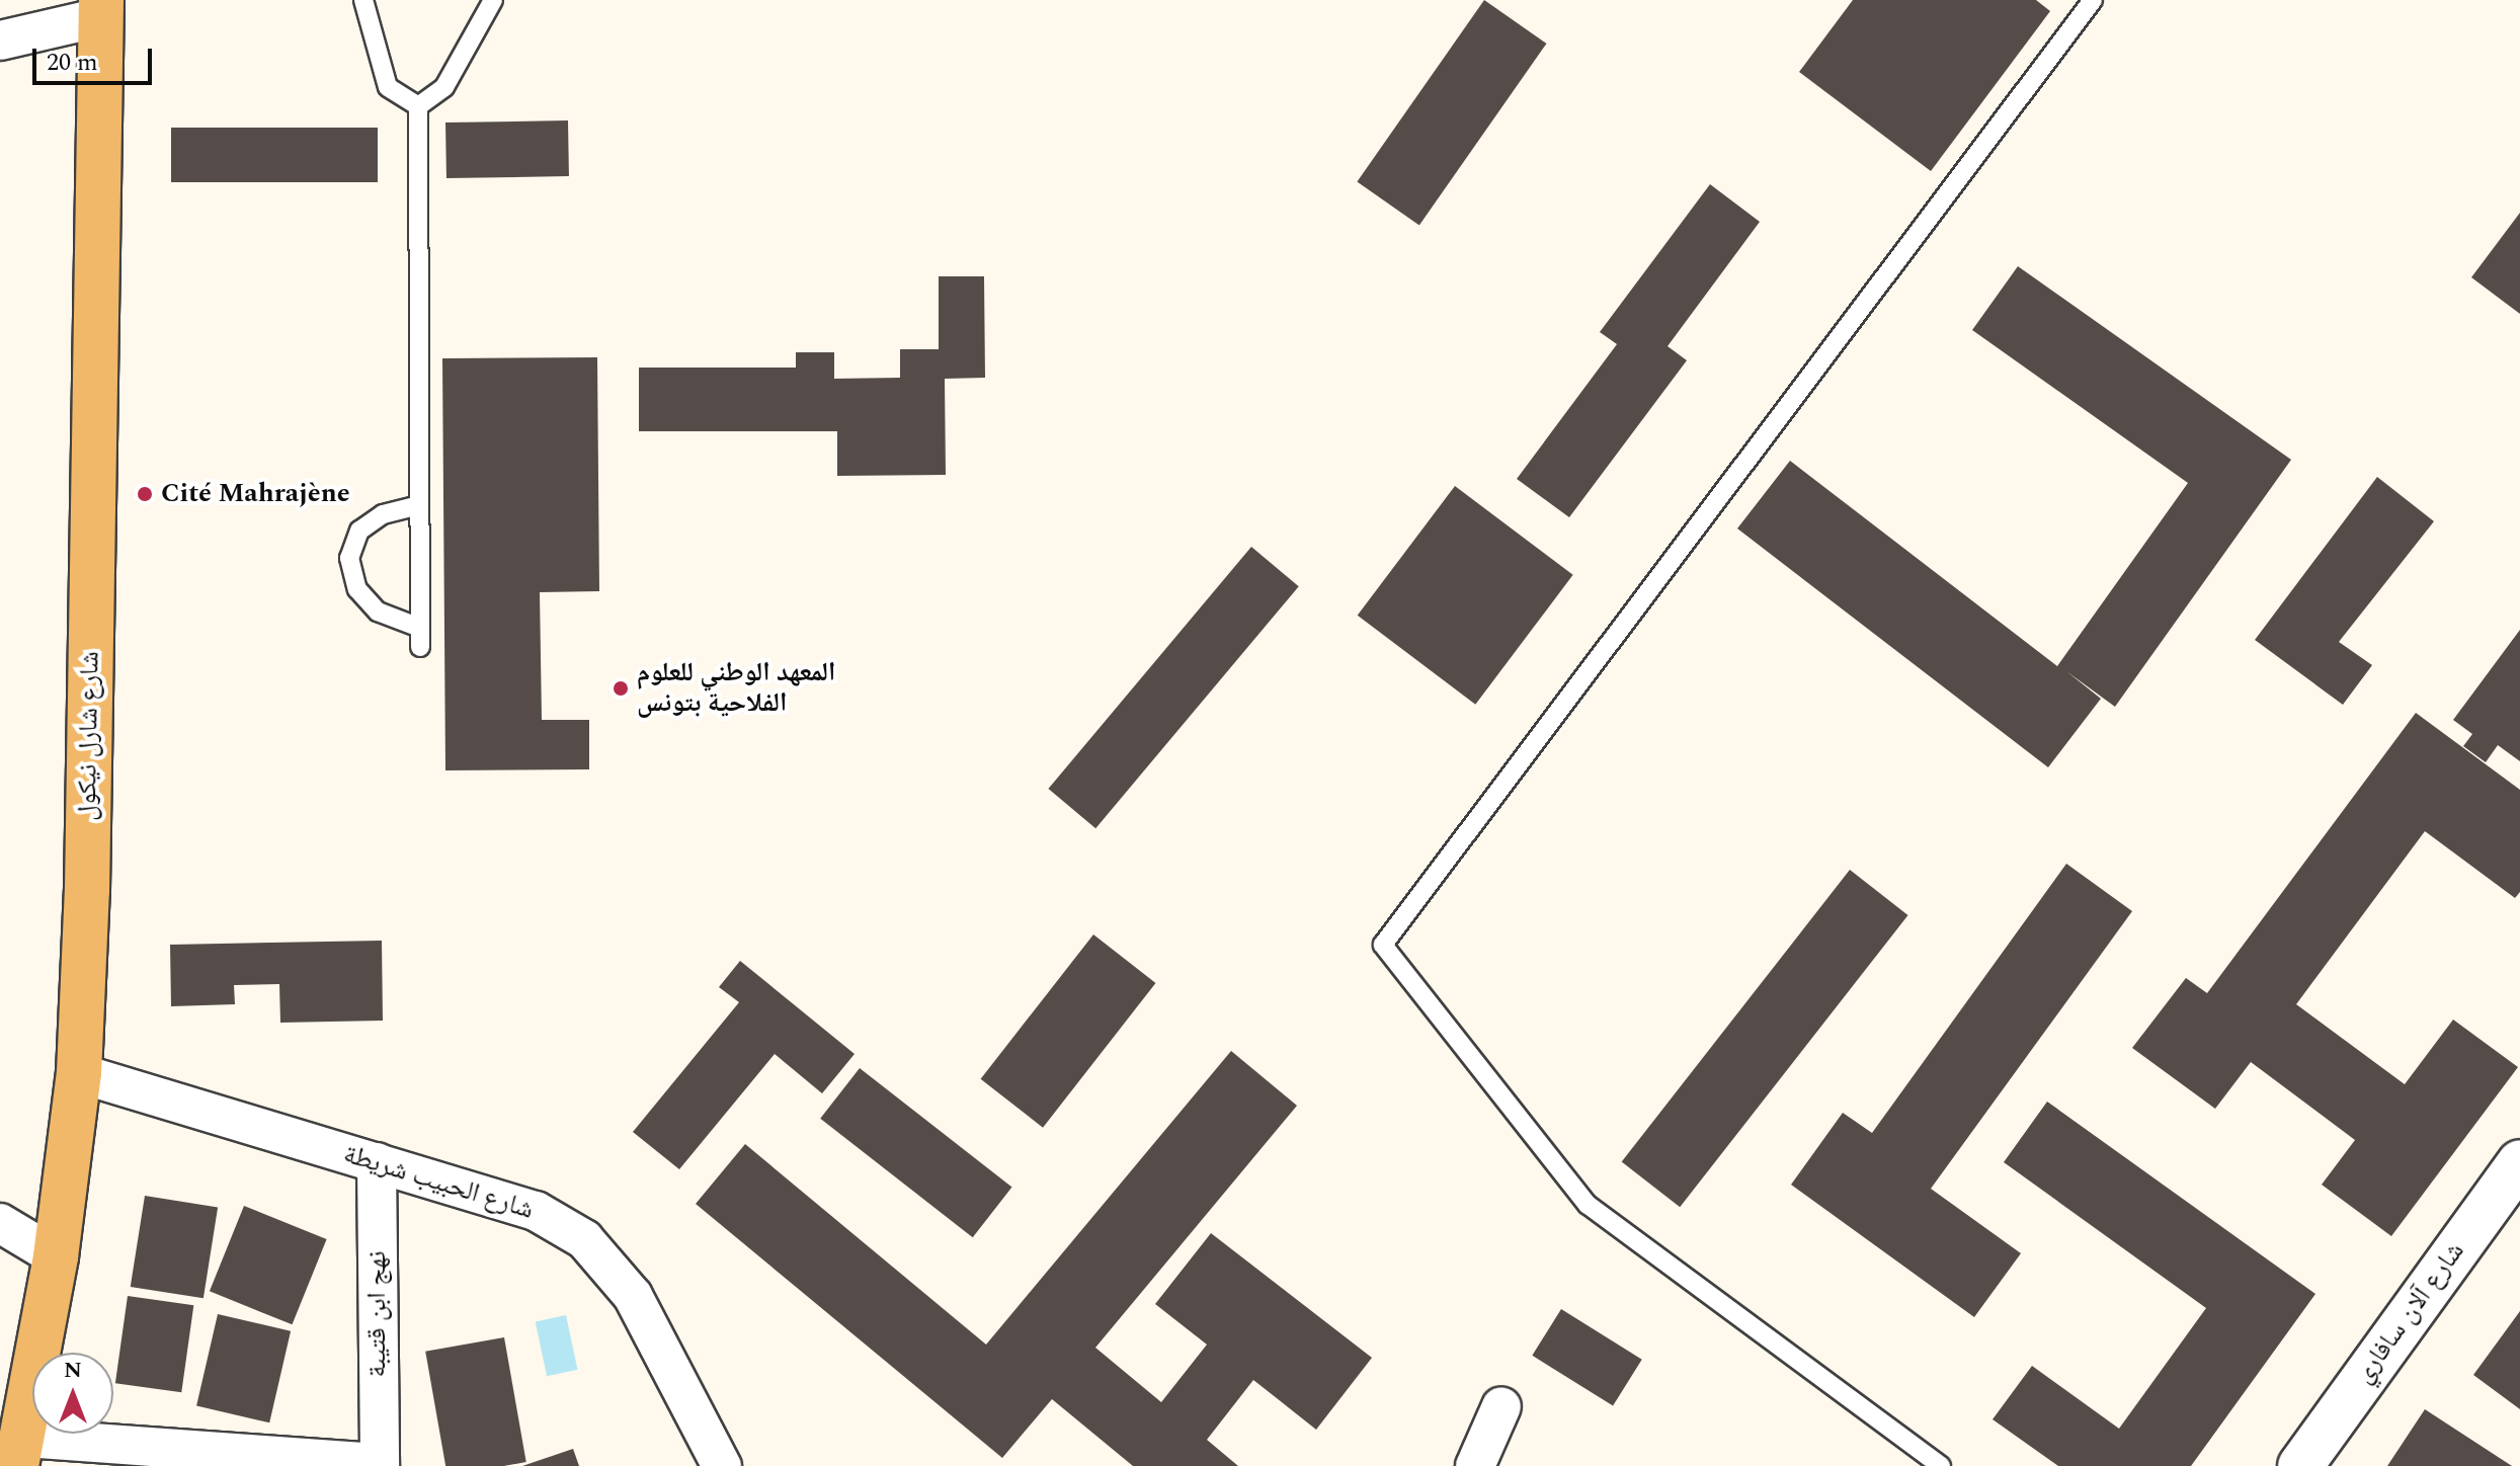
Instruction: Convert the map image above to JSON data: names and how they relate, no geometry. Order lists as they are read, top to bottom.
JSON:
{
  "streets": {
    "main road": ["شارع شارل نيكول"],
    "street": ["شارع الحبيب شريطة", "شارع آلان سافاري", "نهج ابن قتيبة"]
  },
  "crossings": [
    ["شارع شارل نيكول", "شارع الحبيب شريطة"],
    ["شارع الحبيب شريطة", "نهج ابن قتيبة"]
  ],
  "places": ["Cité Mahrajène", "المعهد الوطني للعلوم الفلاحية بتونس"],
  "scale_bar": "20 m",
  "north": "top"
}
